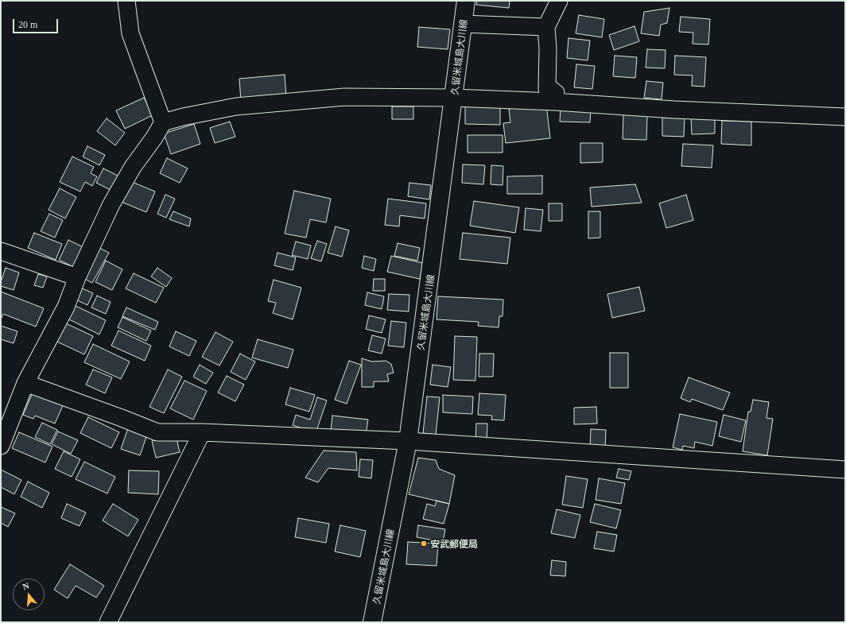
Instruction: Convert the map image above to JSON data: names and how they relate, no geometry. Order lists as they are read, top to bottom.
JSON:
{
  "streets": {
    "main road": ["久留米城島大川線"]
  },
  "places": ["安武郵便局"],
  "scale_bar": "20 m",
  "north": "top"
}
